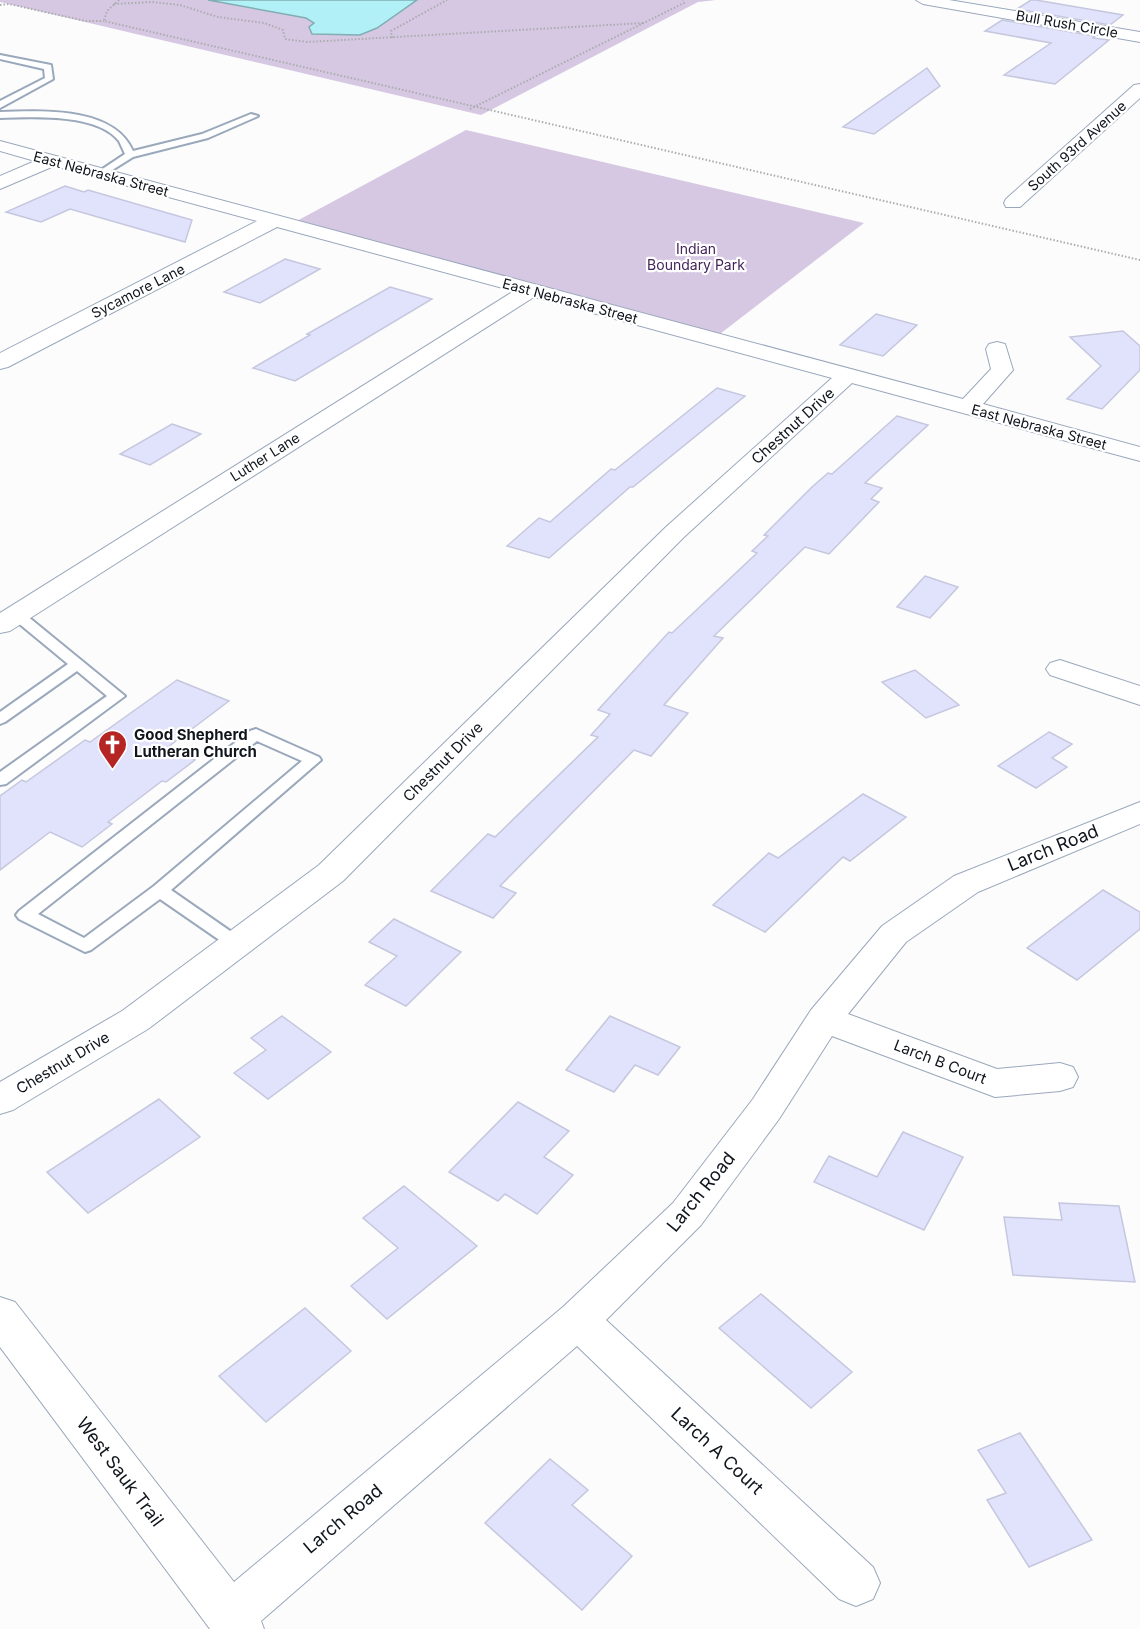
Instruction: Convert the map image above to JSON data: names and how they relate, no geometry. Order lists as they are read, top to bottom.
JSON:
{
  "streets": {
    "street": [
      "Bull Rush Circle",
      "South 93rd Avenue",
      "East Nebraska Street",
      "Sycamore Lane",
      "Chestnut Drive",
      "Luther Lane",
      "Larch Road",
      "Larch B Court",
      "Larch A Court",
      "West Sauk Trail"
    ]
  },
  "crossings": [
    ["East Nebraska Street", "Sycamore Lane"],
    ["East Nebraska Street", "Chestnut Drive"],
    ["East Nebraska Street", "Luther Lane"],
    ["Larch Road", "Larch B Court"],
    ["Larch Road", "Larch A Court"],
    ["Larch Road", "West Sauk Trail"]
  ],
  "parks": ["Indian Boundary Park"],
  "places": {
    "church": ["Good Shepherd Lutheran Church"]
  }
}
